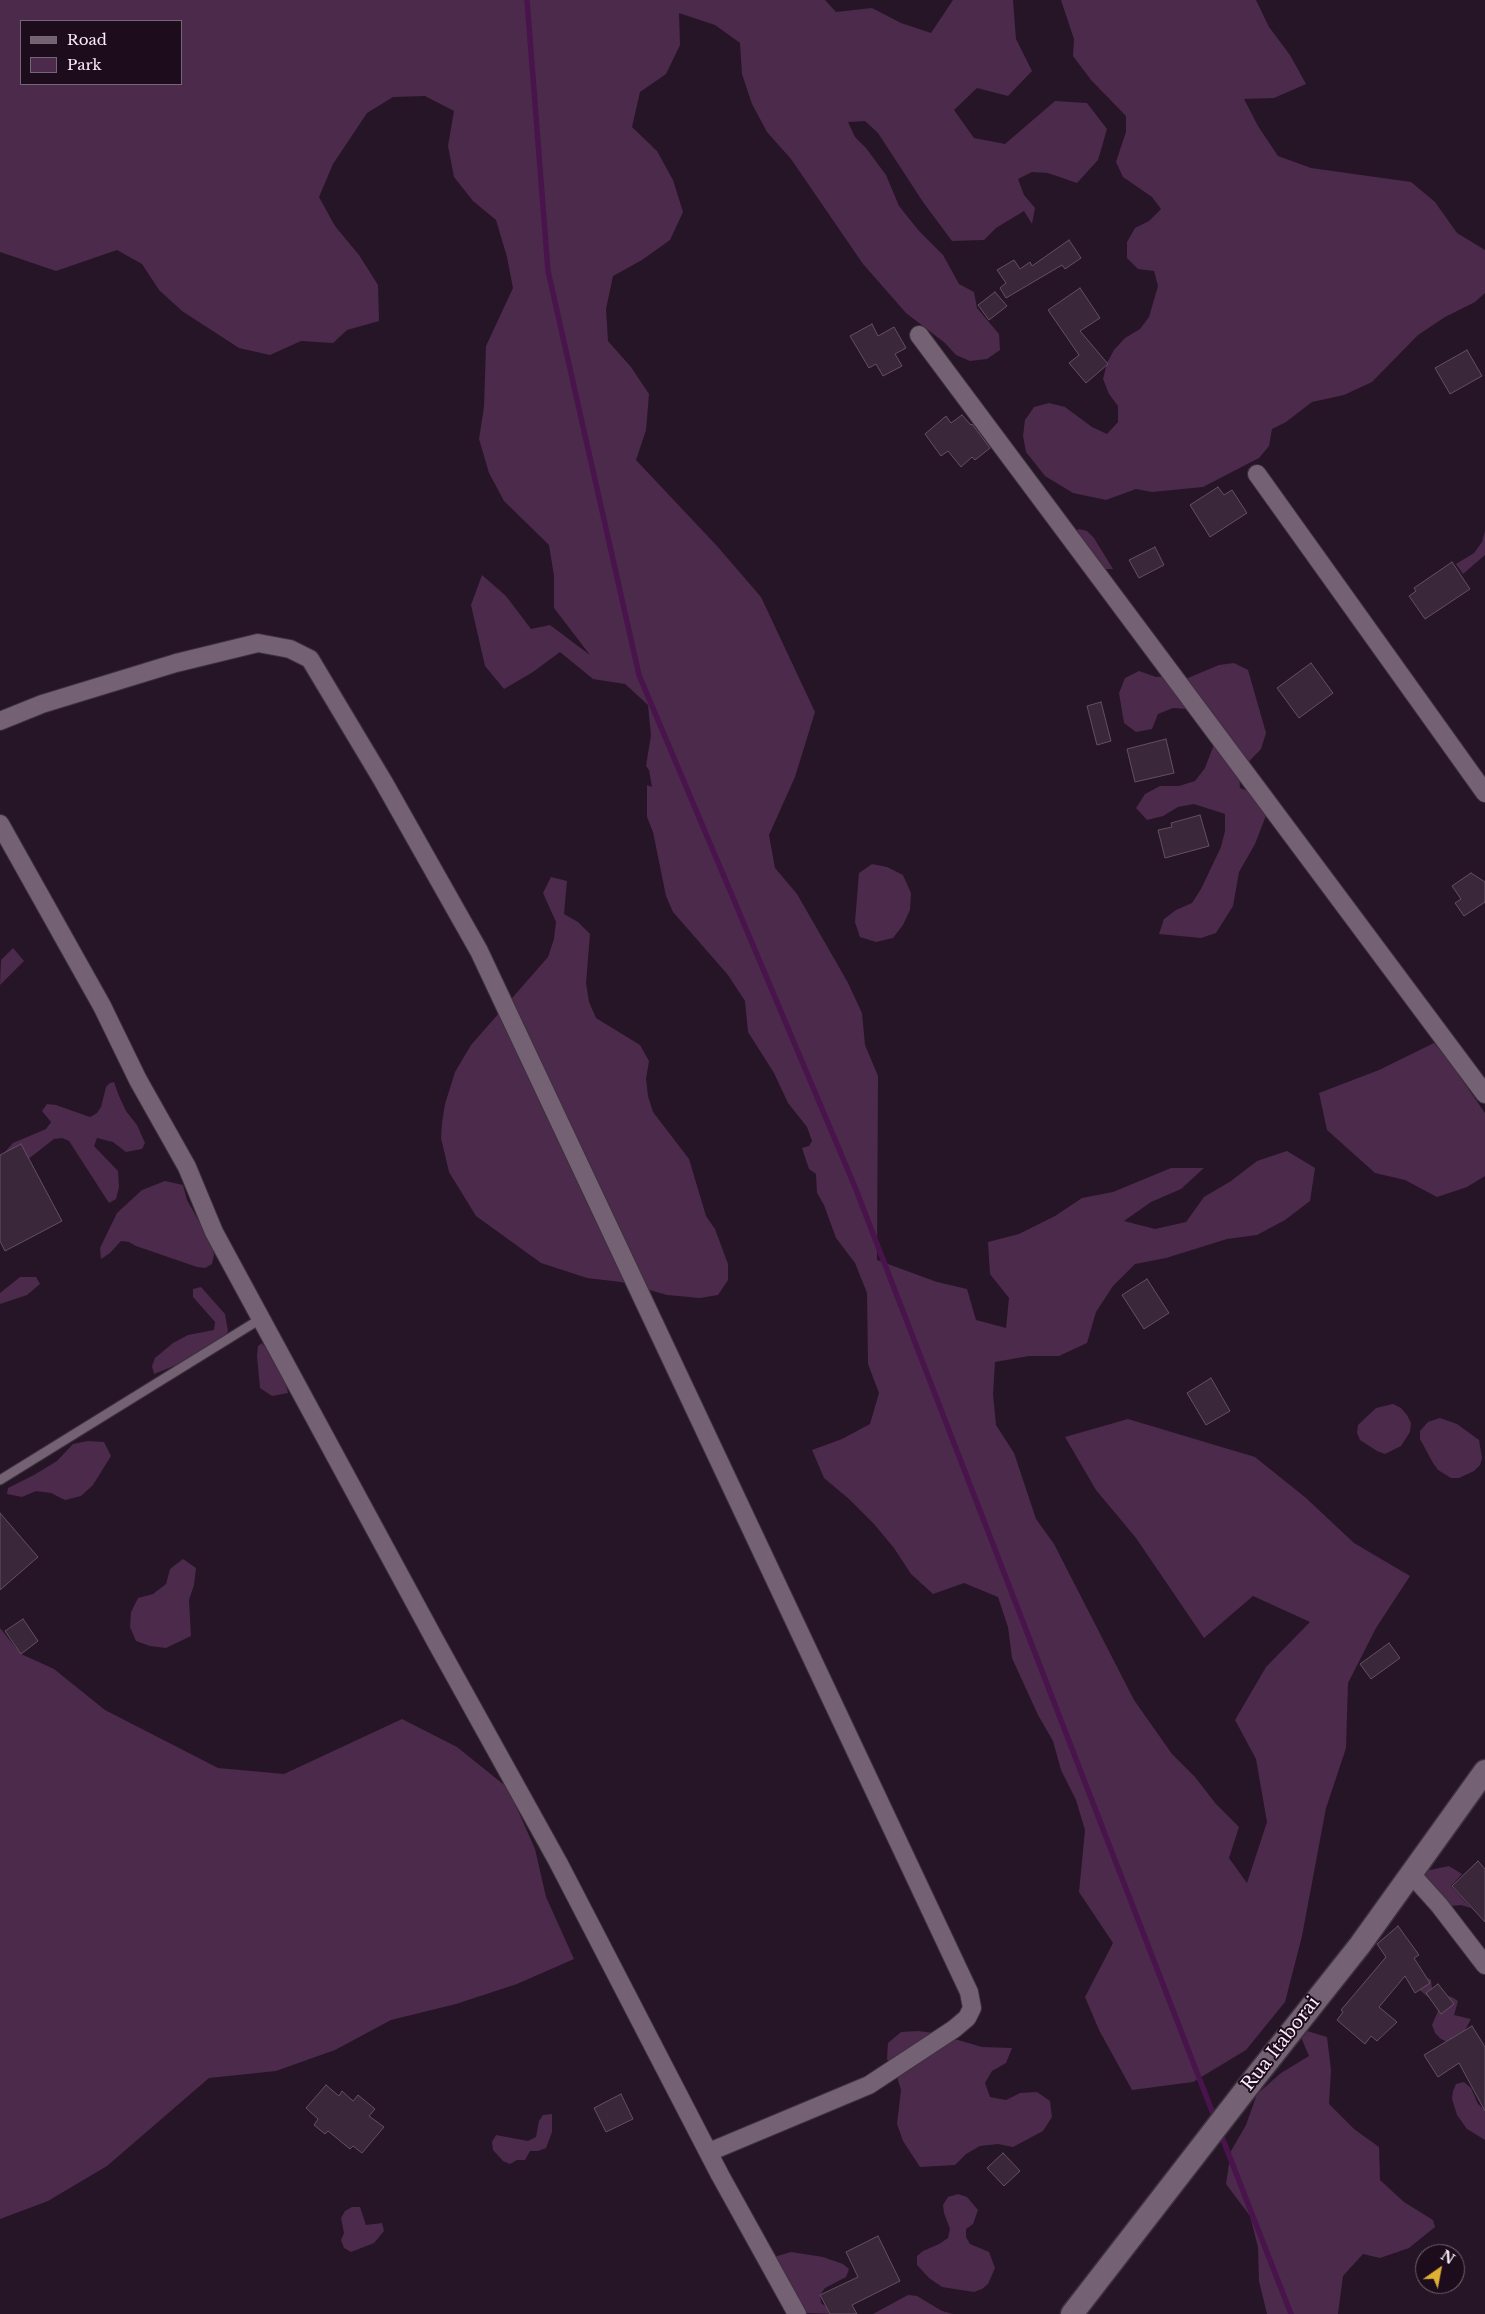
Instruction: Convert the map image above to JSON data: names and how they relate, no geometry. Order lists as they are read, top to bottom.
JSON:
{
  "streets": {
    "street": ["Rua Itaborai"]
  },
  "legend": ["Road", "Park"],
  "north": "top right"
}
